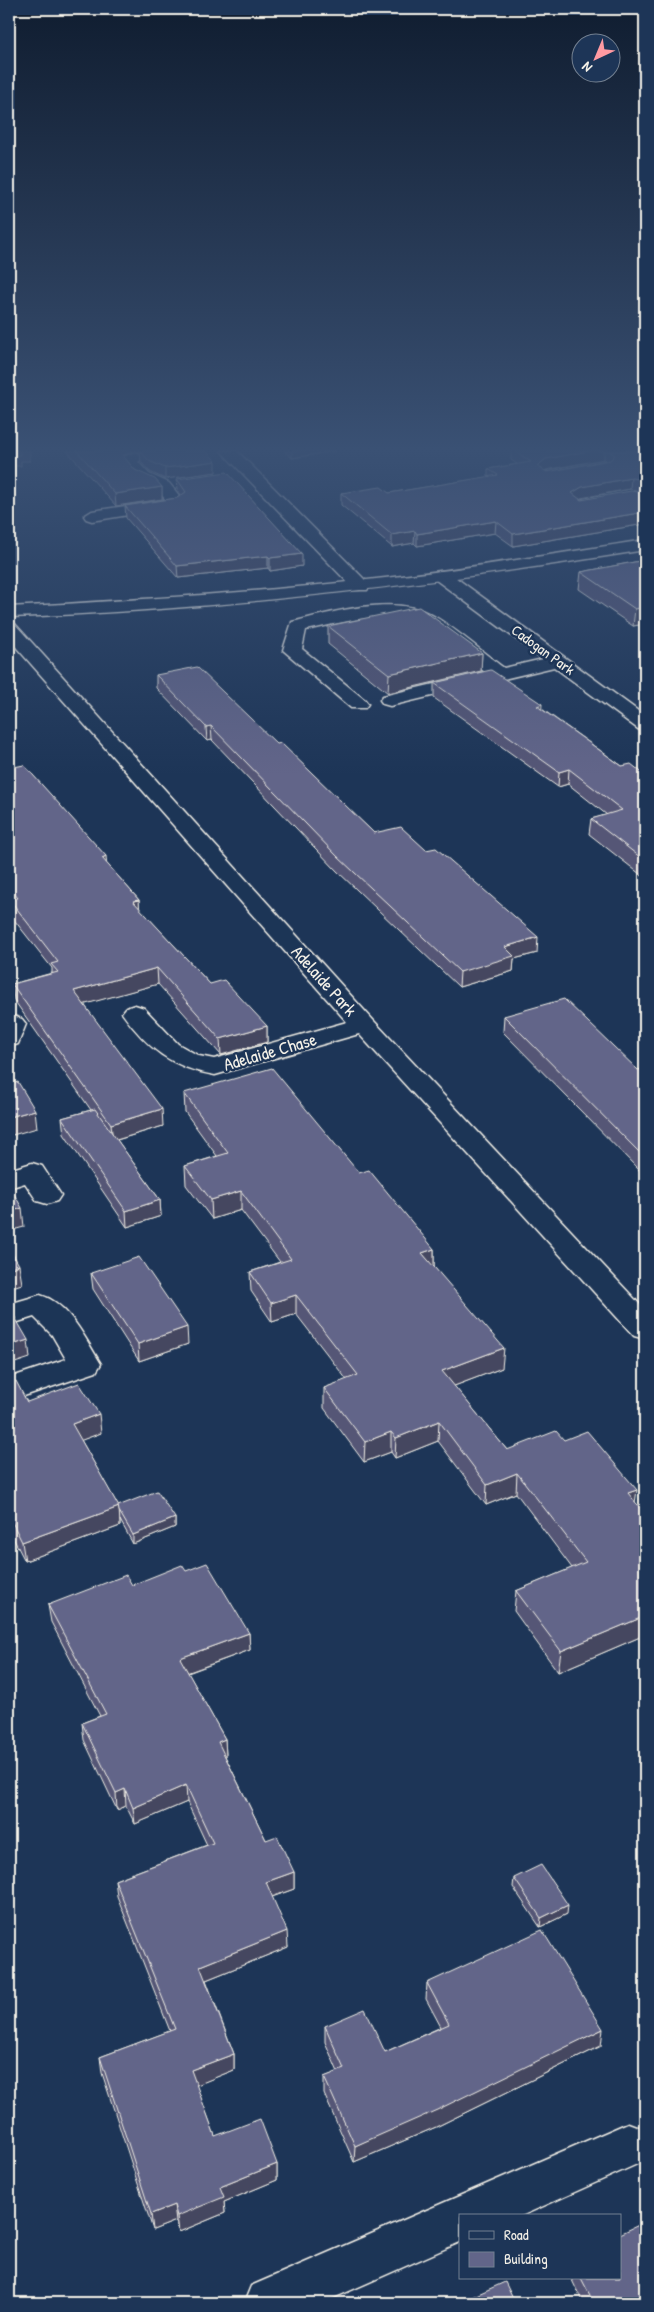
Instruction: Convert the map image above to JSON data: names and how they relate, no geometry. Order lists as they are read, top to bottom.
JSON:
{
  "streets": {
    "street": ["Cadogan Park", "Adelaide Park", "Adelaide Chase"]
  },
  "crossings": [
    ["Adelaide Park", "Adelaide Chase"]
  ],
  "legend": ["Road", "Building"],
  "north": "bottom left"
}
